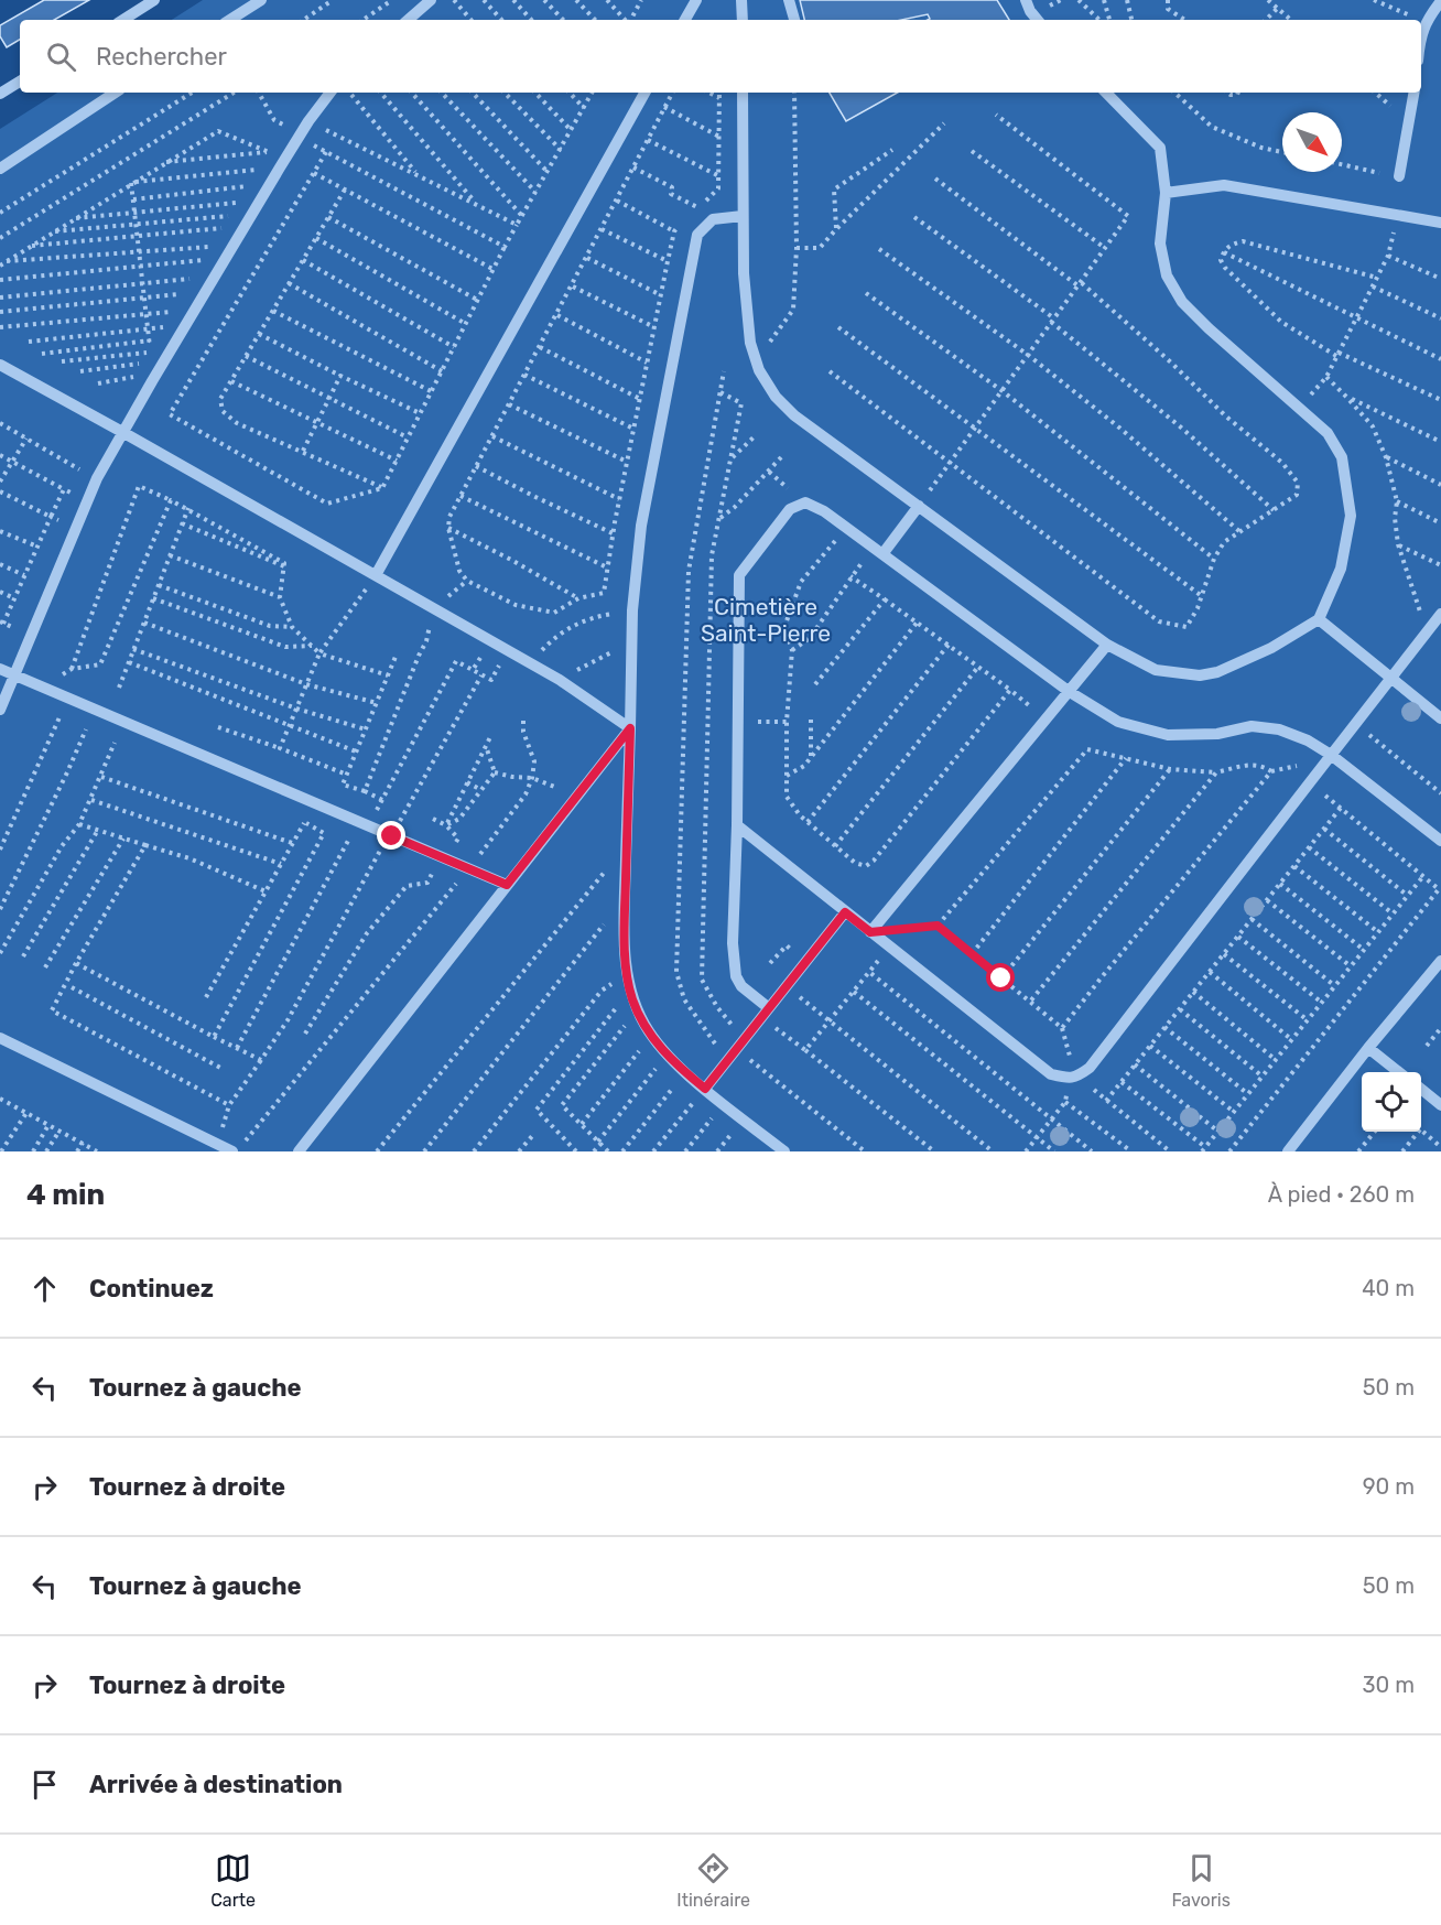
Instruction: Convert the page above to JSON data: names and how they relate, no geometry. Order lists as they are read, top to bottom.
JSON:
{
  "parks": ["Cimetière Saint-Pierre"],
  "north": "bottom right",
  "page": {
    "search": "Rechercher",
    "heading": ["4 min", "À pied · 260 m"],
    "list": [
      ["Continuez", "40 m"],
      ["Tournez à gauche", "50 m"],
      ["Tournez à droite", "90 m"],
      ["Tournez à gauche", "50 m"],
      ["Tournez à droite", "30 m"],
      "Arrivée à destination"
    ],
    "nav": ["Carte", "Itinéraire", "Favoris"]
  }
}
